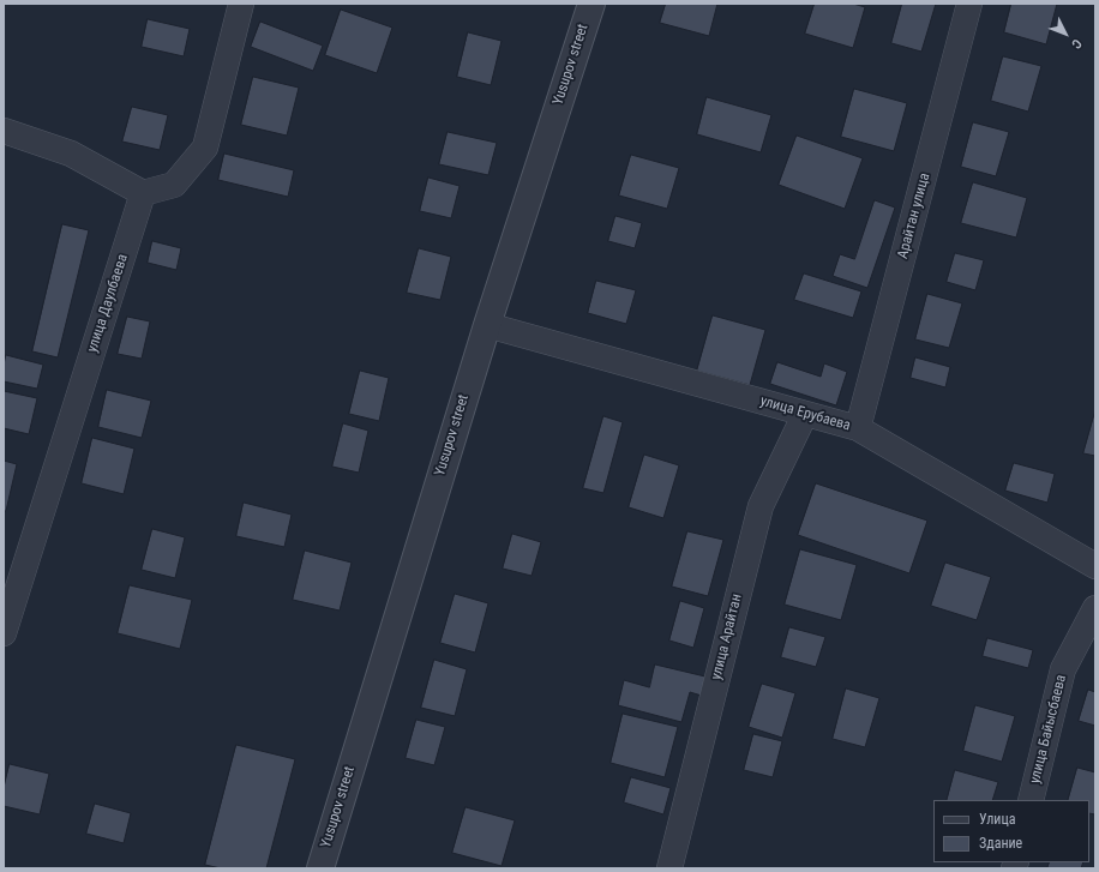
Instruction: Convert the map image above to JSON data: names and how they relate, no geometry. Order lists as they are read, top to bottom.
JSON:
{
  "streets": {
    "street": [
      "Yusupov street",
      "Арайтан улица",
      "улица Даулбаева",
      "улица Ерубаева",
      "улица Арайтан",
      "улица Байысбаева"
    ]
  },
  "crossings": [
    ["Yusupov street", "улица Ерубаева"],
    ["Арайтан улица", "улица Ерубаева"],
    ["улица Ерубаева", "улица Арайтан"]
  ],
  "legend": ["Улица", "Здание"],
  "north": "bottom right"
}
